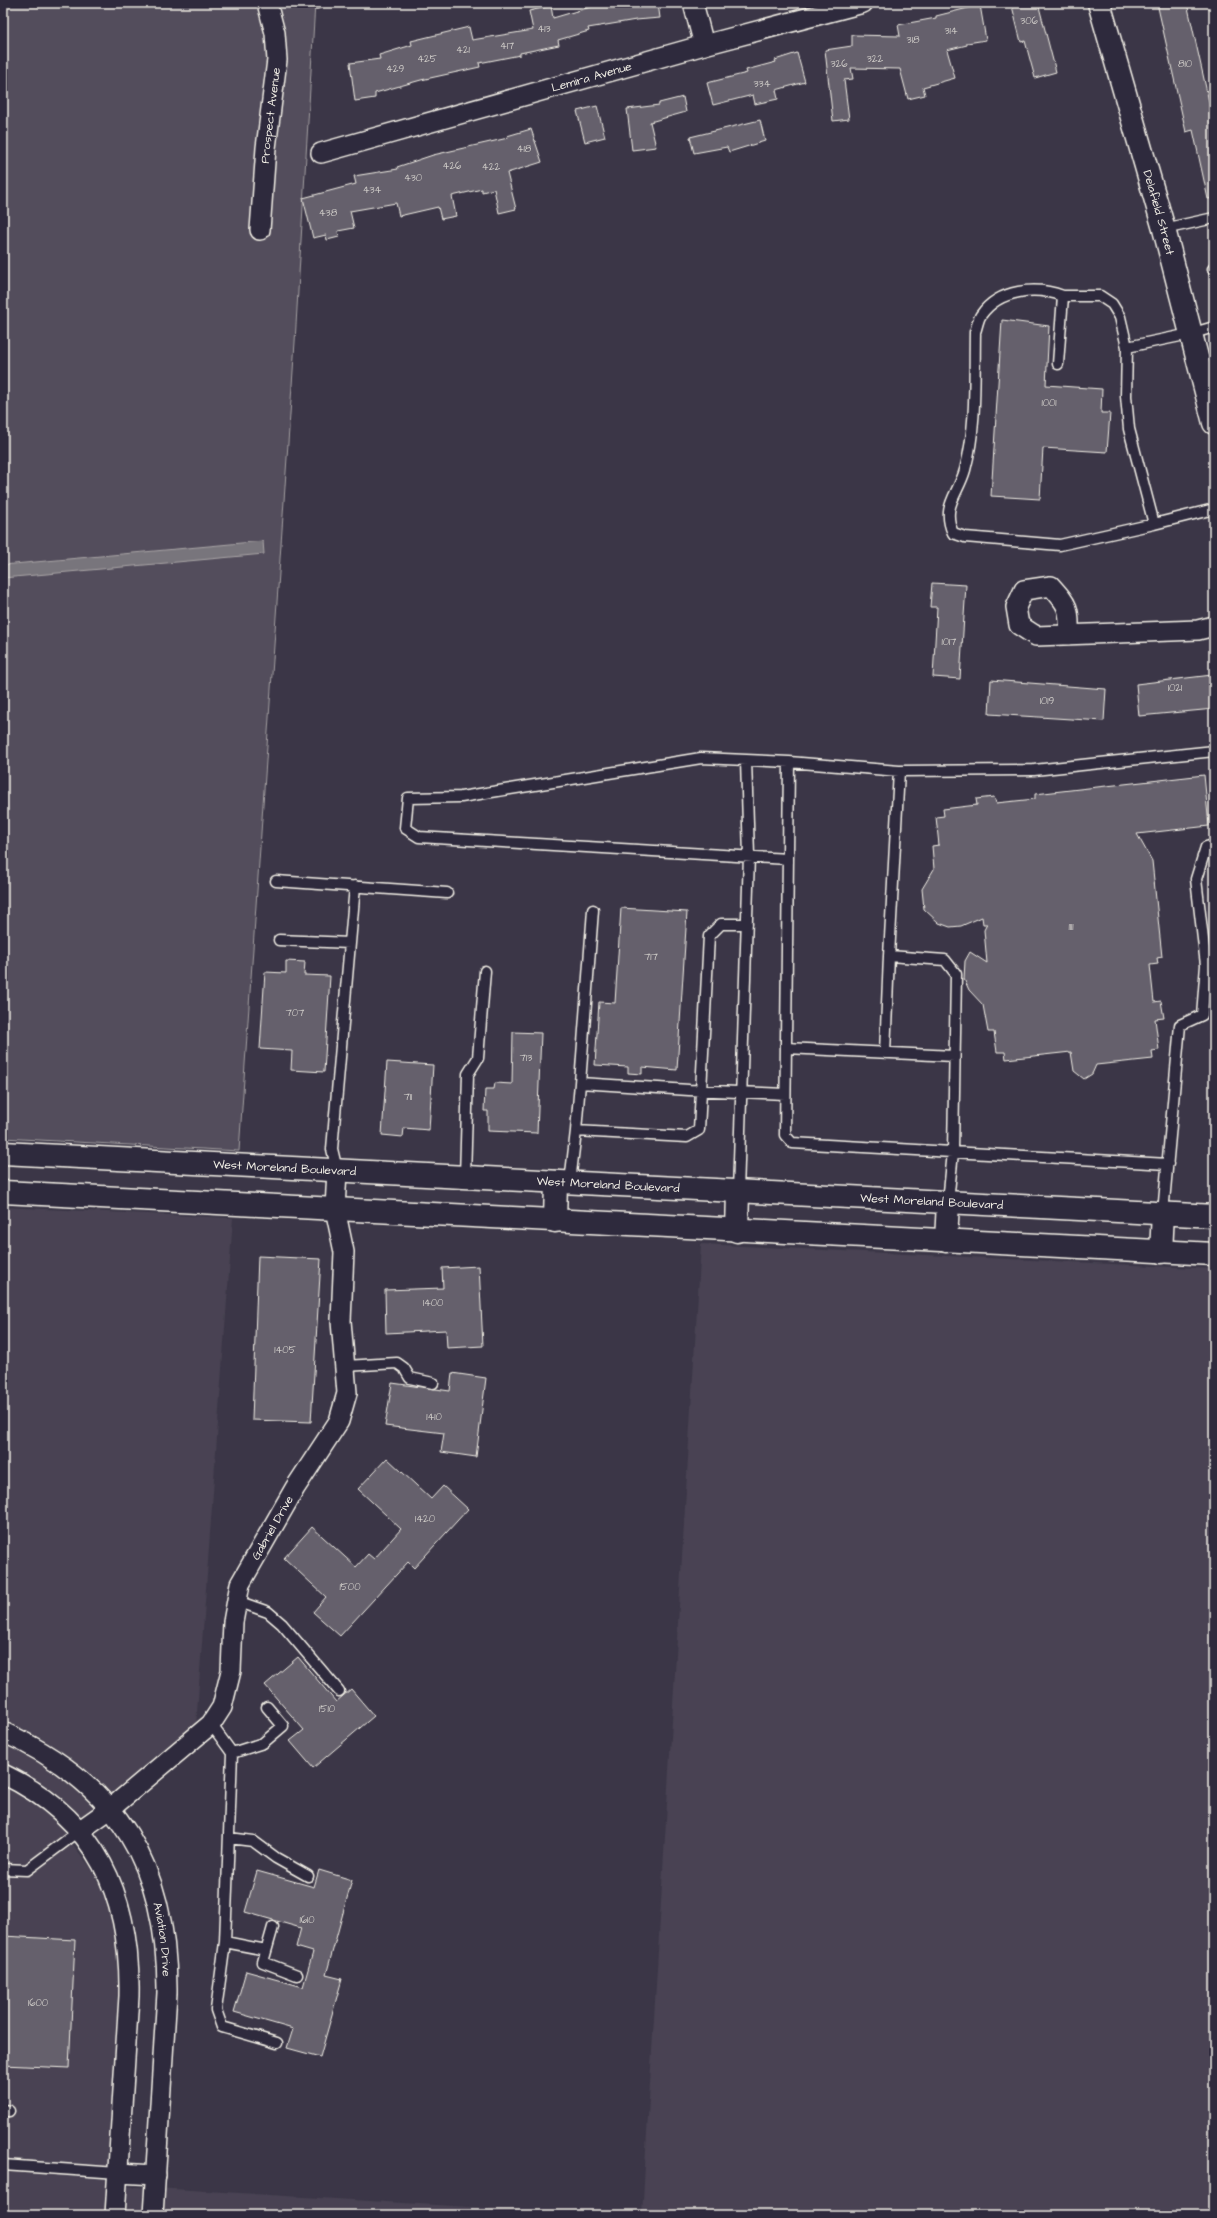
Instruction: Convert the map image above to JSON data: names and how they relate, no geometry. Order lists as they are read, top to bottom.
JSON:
{
  "streets": {
    "street": [
      "Lemira Avenue",
      "Prospect Avenue",
      "Delafield Street",
      "West Moreland Boulevard",
      "Gabriel Drive",
      "Aviation Drive"
    ]
  },
  "crossings": [
    ["West Moreland Boulevard", "Gabriel Drive"],
    ["Gabriel Drive", "Aviation Drive"]
  ],
  "house_numbers": [
    "306",
    "413",
    "314",
    "318",
    "417",
    "421",
    "425",
    "322",
    "326",
    "810",
    "429",
    "334",
    "418",
    "426",
    "422",
    "430",
    "434",
    "438",
    "1001",
    "1017",
    "1021",
    "1019",
    "1111",
    "717",
    "707",
    "713",
    "711",
    "1400",
    "1405",
    "1410",
    "1420",
    "1500",
    "1510",
    "1610",
    "1600"
  ]
}
